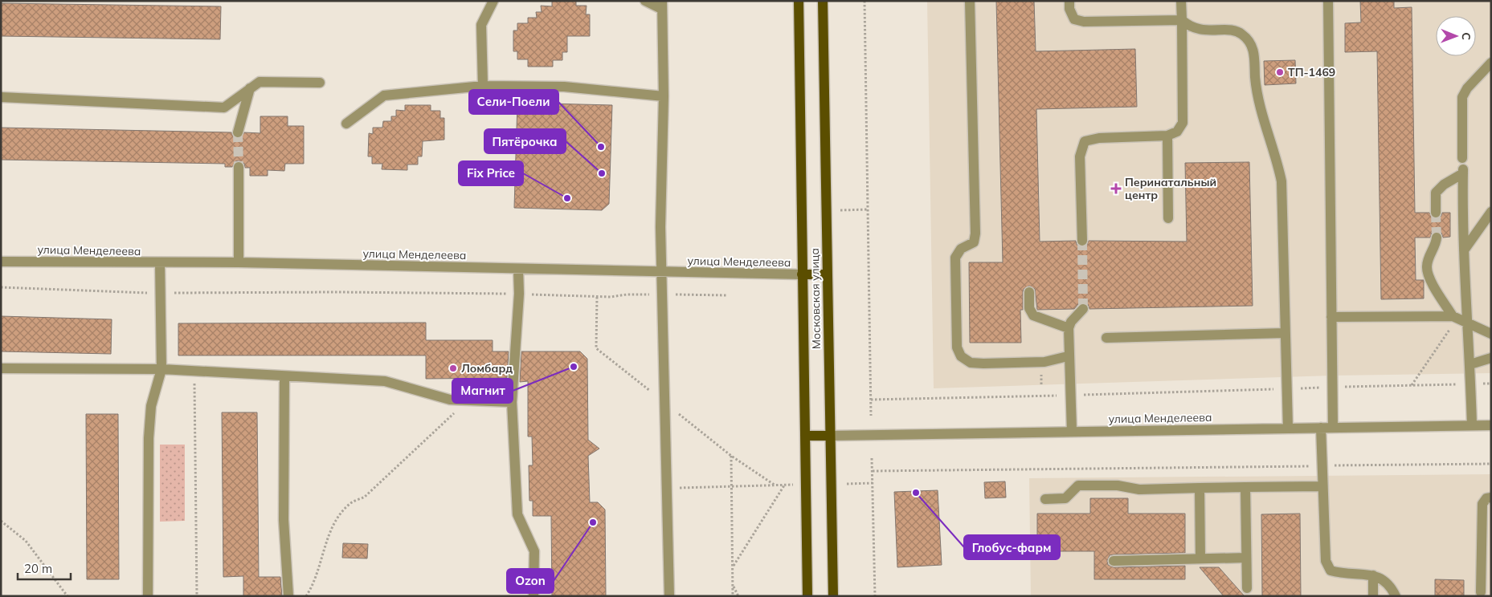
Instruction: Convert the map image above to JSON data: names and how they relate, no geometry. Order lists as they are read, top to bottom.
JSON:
{
  "streets": {
    "main road": ["улица Менделеева", "Московская улица"]
  },
  "crossings": [
    ["улица Менделеева", "Московская улица"]
  ],
  "places": {
    "other": [
      "ТП-1469",
      "Сели-Поели",
      "Пятёрочка",
      "Fix Price",
      "Магнит",
      "Ломбард",
      "Глобус-фарм",
      "Ozon"
    ],
    "health": ["Перинатальный центр"]
  },
  "scale_bar": "20 m",
  "north": "right"
}
